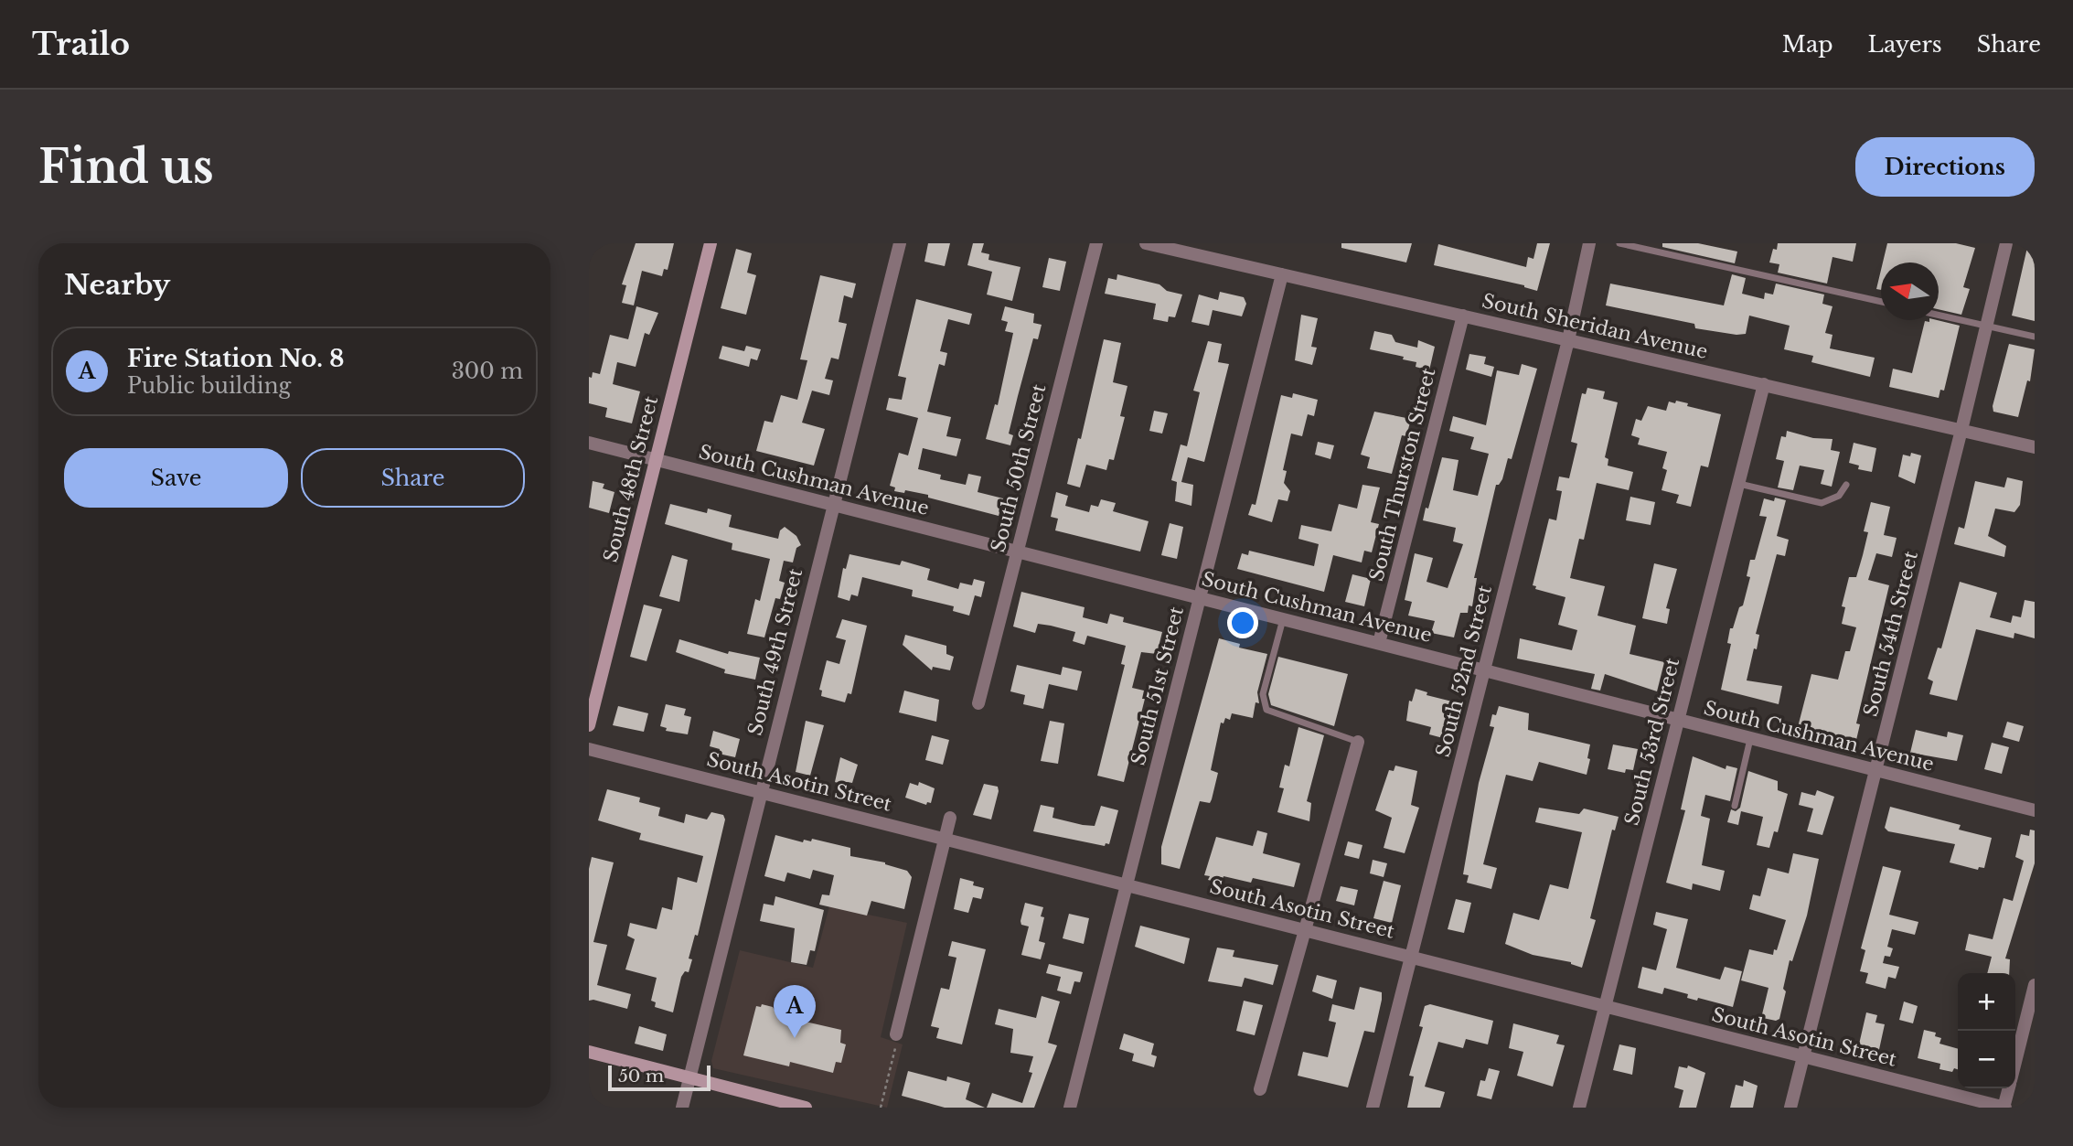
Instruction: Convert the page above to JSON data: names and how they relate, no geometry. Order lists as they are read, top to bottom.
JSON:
{
  "streets": {
    "main road": ["South 48th Street"],
    "street": [
      "South Sheridan Avenue",
      "South 50th Street",
      "South Thurston Street",
      "South Cushman Avenue",
      "South 54th Street",
      "South 49th Street",
      "South 52nd Street",
      "South 51st Street",
      "South 53rd Street",
      "South Asotin Street"
    ]
  },
  "crossings": [
    ["South Sheridan Avenue", "South Thurston Street"],
    ["South Sheridan Avenue", "South 54th Street"],
    ["South Sheridan Avenue", "South 52nd Street"],
    ["South Sheridan Avenue", "South 51st Street"],
    ["South Sheridan Avenue", "South 53rd Street"],
    ["South 50th Street", "South Cushman Avenue"],
    ["South Thurston Street", "South Cushman Avenue"],
    ["South 48th Street", "South Cushman Avenue"],
    ["South Cushman Avenue", "South 54th Street"],
    ["South Cushman Avenue", "South 49th Street"],
    ["South Cushman Avenue", "South 52nd Street"],
    ["South Cushman Avenue", "South 51st Street"],
    ["South Cushman Avenue", "South 53rd Street"],
    ["South 54th Street", "South Asotin Street"],
    ["South 49th Street", "South Asotin Street"],
    ["South 52nd Street", "South Asotin Street"],
    ["South 51st Street", "South Asotin Street"],
    ["South 53rd Street", "South Asotin Street"]
  ],
  "scale_bar": "50 m",
  "north": "left",
  "page": {
    "header": "Trailo",
    "nav": ["Map", "Layers", "Share"],
    "buttons": [
      "Directions",
      ["Save", "Share"]
    ],
    "title": "Find us",
    "heading": "Nearby",
    "list": [
      {
        "mark": "A",
        "name": "Fire Station No. 8",
        "note": "Public building",
        "value": "300 m"
      }
    ],
    "map_buttons": ["+", "−"],
    "pins": "A",
    "scale": "50 m"
  }
}
